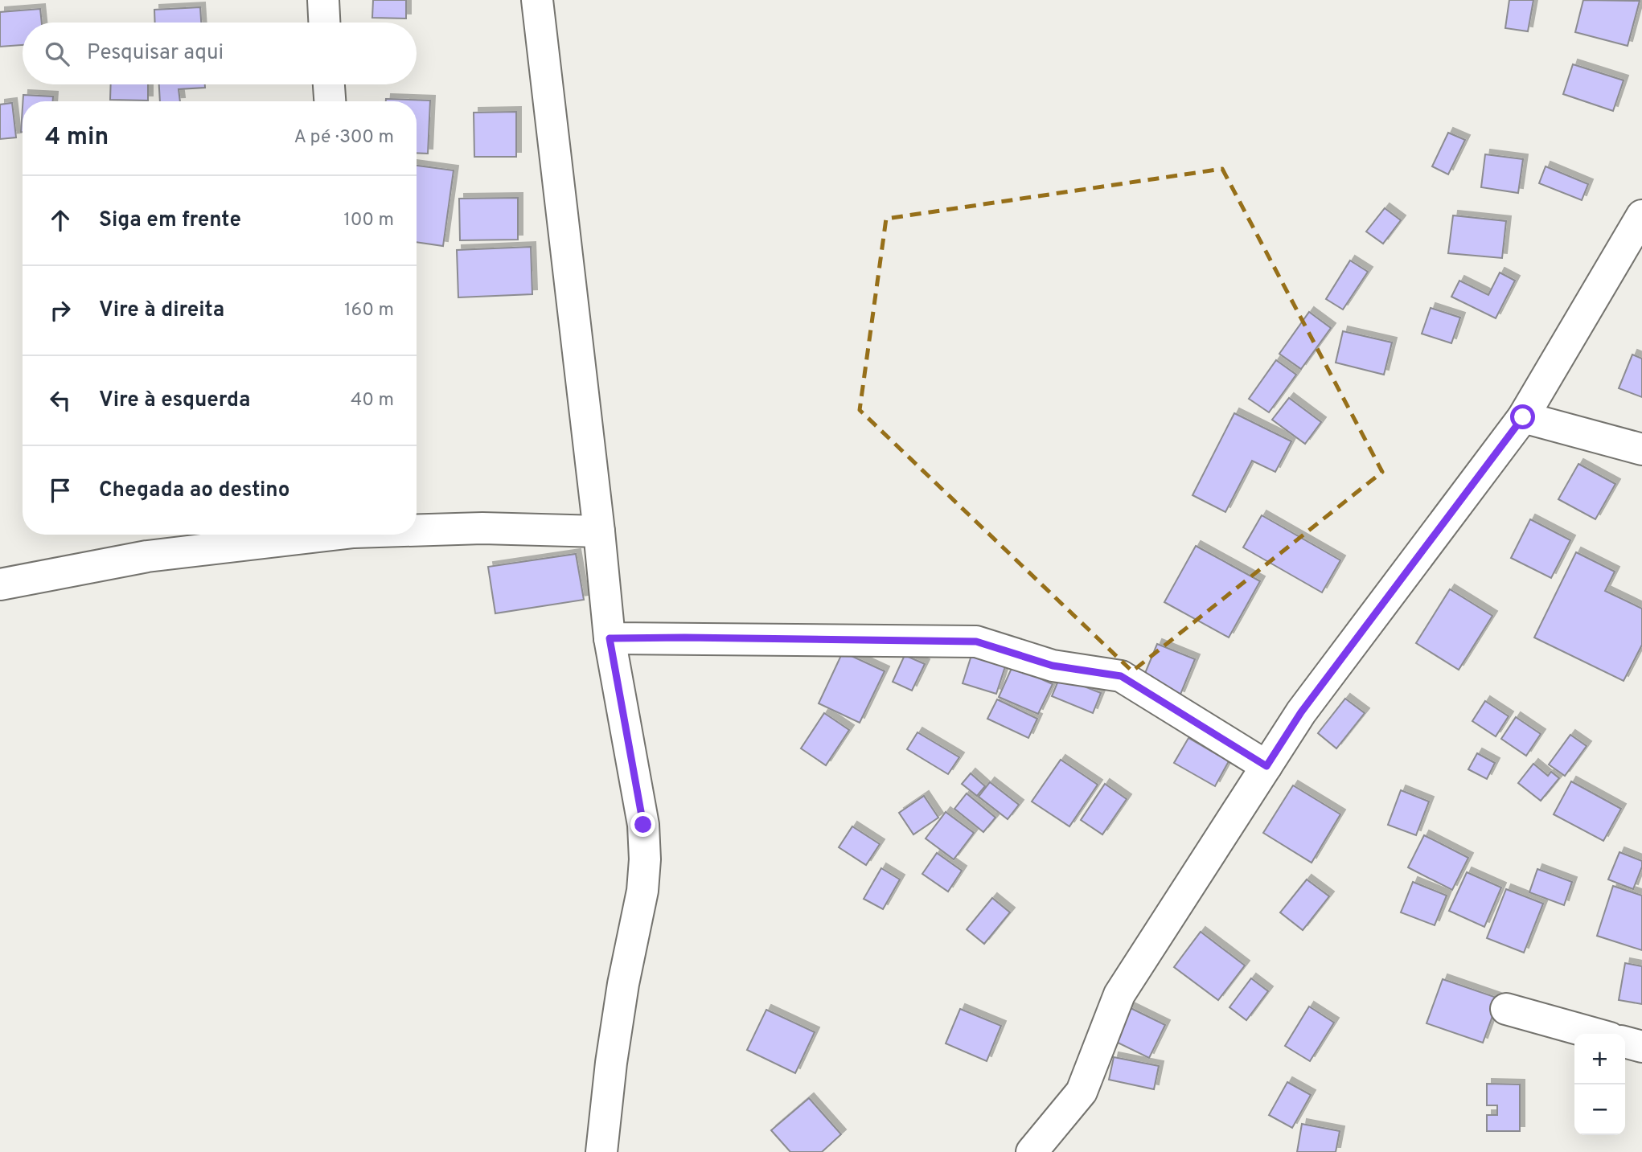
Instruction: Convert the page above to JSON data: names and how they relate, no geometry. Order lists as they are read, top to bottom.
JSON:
{
  "page": {
    "search": "Pesquisar aqui",
    "heading": ["4 min", "A pé · 300 m"],
    "list": [
      ["Siga em frente", "100 m"],
      ["Vire à direita", "160 m"],
      ["Vire à esquerda", "40 m"],
      "Chegada ao destino"
    ],
    "map_buttons": ["+", "−"]
  }
}
